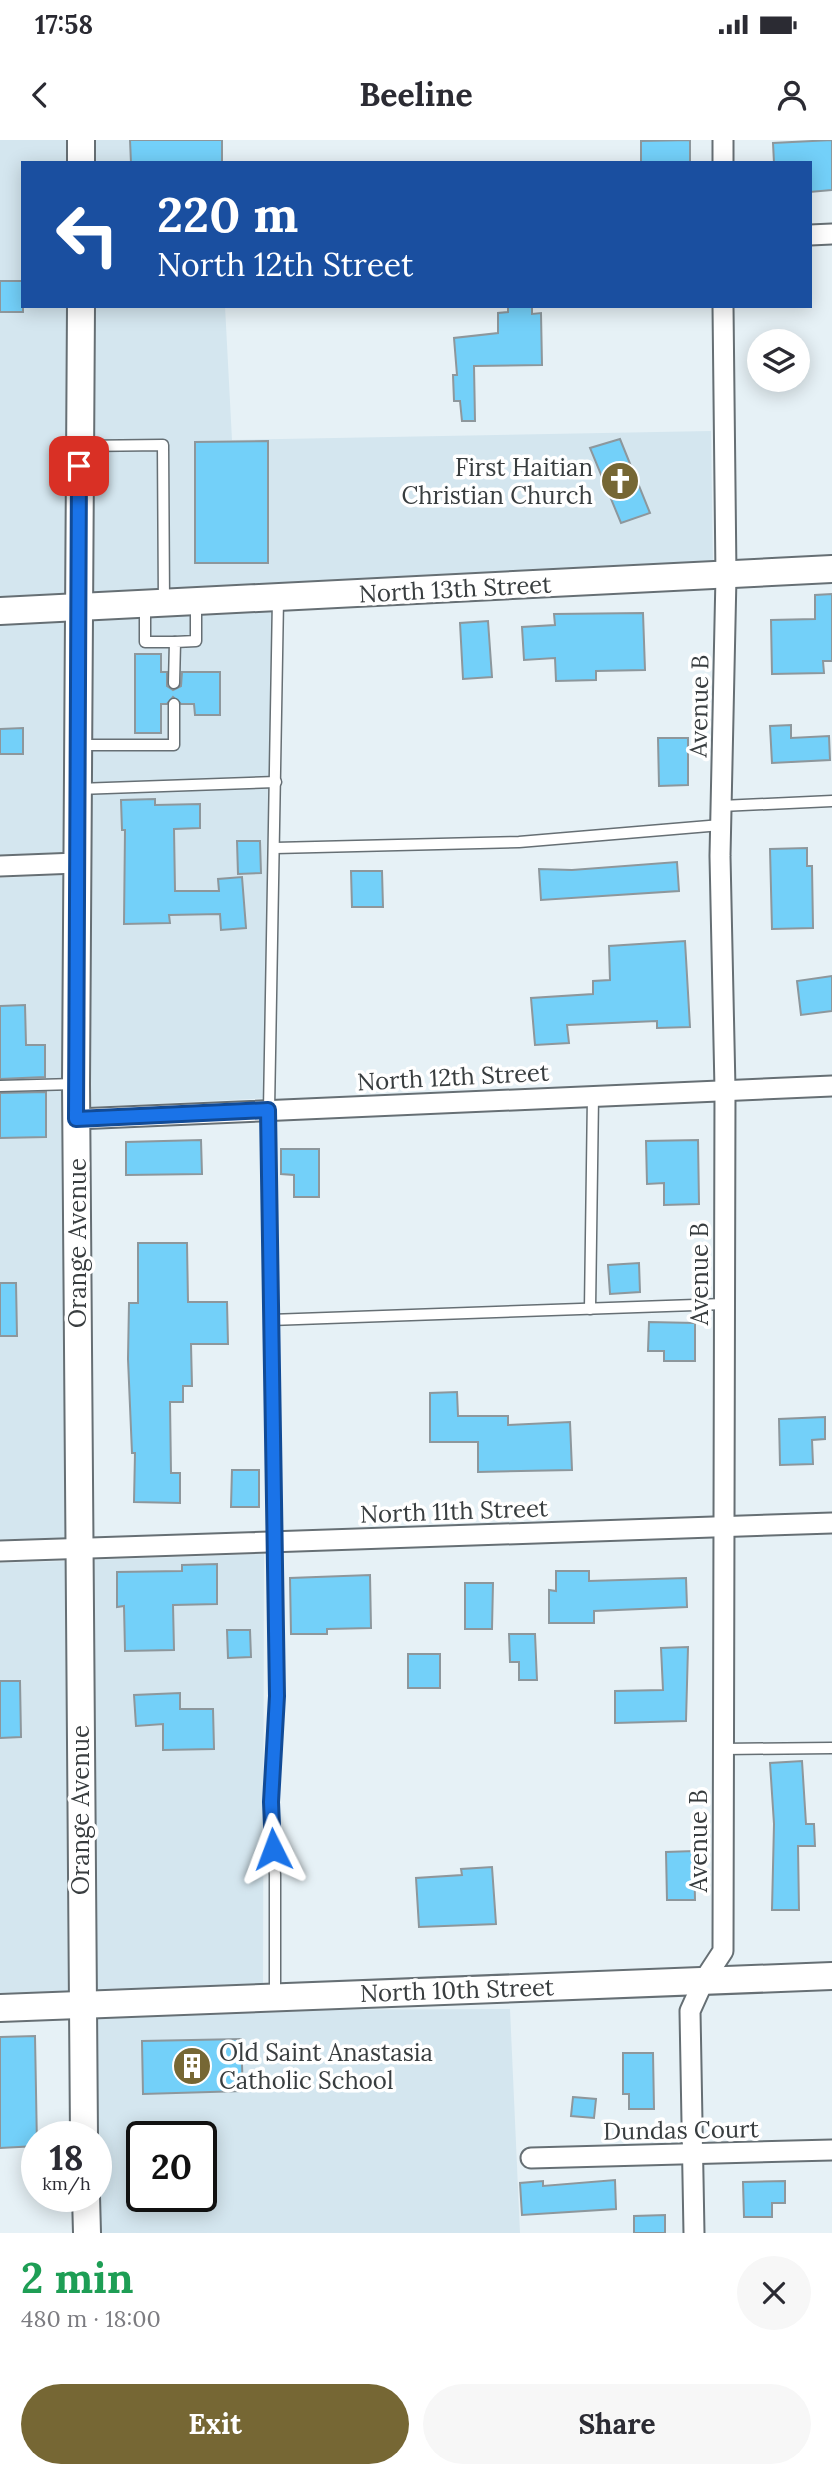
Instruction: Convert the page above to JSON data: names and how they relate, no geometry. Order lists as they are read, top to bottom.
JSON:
{
  "streets": {
    "main road": ["North 13th Street", "Orange Avenue", "North 10th Street"],
    "street": [
      "Avenue B",
      "North 12th Street",
      "North 11th Street",
      "Dundas Court"
    ]
  },
  "crossings": [
    ["North 13th Street", "Avenue B"],
    ["North 13th Street", "Orange Avenue"],
    ["Avenue B", "North 12th Street"],
    ["Avenue B", "North 11th Street"],
    ["Avenue B", "North 10th Street"],
    ["Avenue B", "Dundas Court"],
    ["North 12th Street", "Orange Avenue"],
    ["Orange Avenue", "North 11th Street"],
    ["Orange Avenue", "North 10th Street"]
  ],
  "places": {
    "church": ["First Haitian Christian Church"],
    "building": ["Old Saint Anastasia Catholic School"]
  },
  "page": {
    "status": "17:58",
    "header": "Beeline",
    "turn": ["220 m", "North 12th Street"],
    "speed": "18 km/h",
    "limit": "20",
    "heading": ["2 min", "480 m · 18:00"],
    "buttons": ["Exit", "Share"]
  }
}
